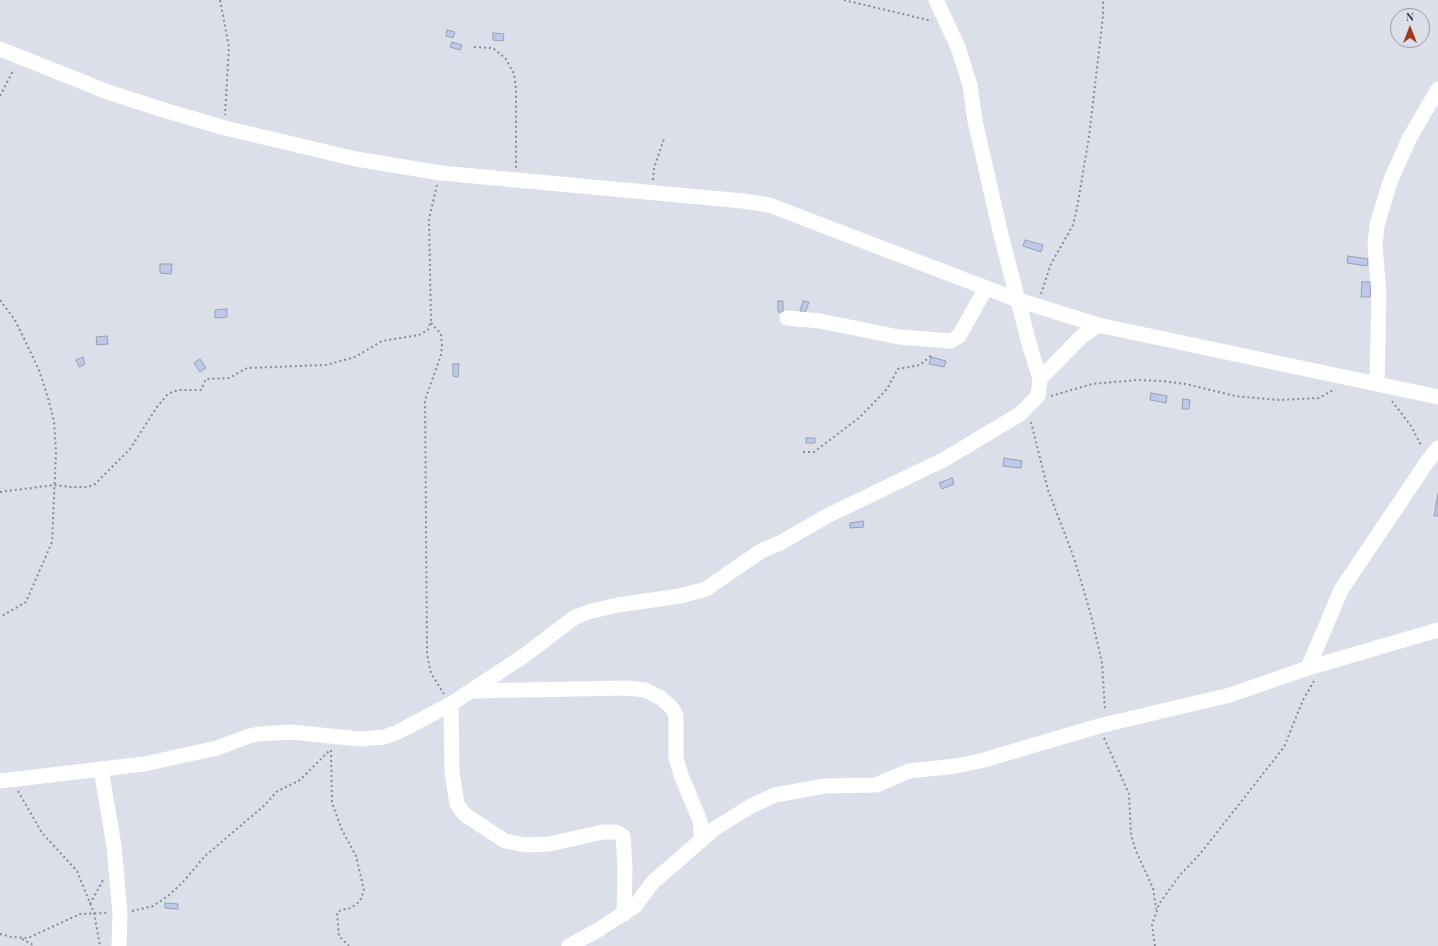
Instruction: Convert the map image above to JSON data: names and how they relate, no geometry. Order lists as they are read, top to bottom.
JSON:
{
  "north": "top"
}
